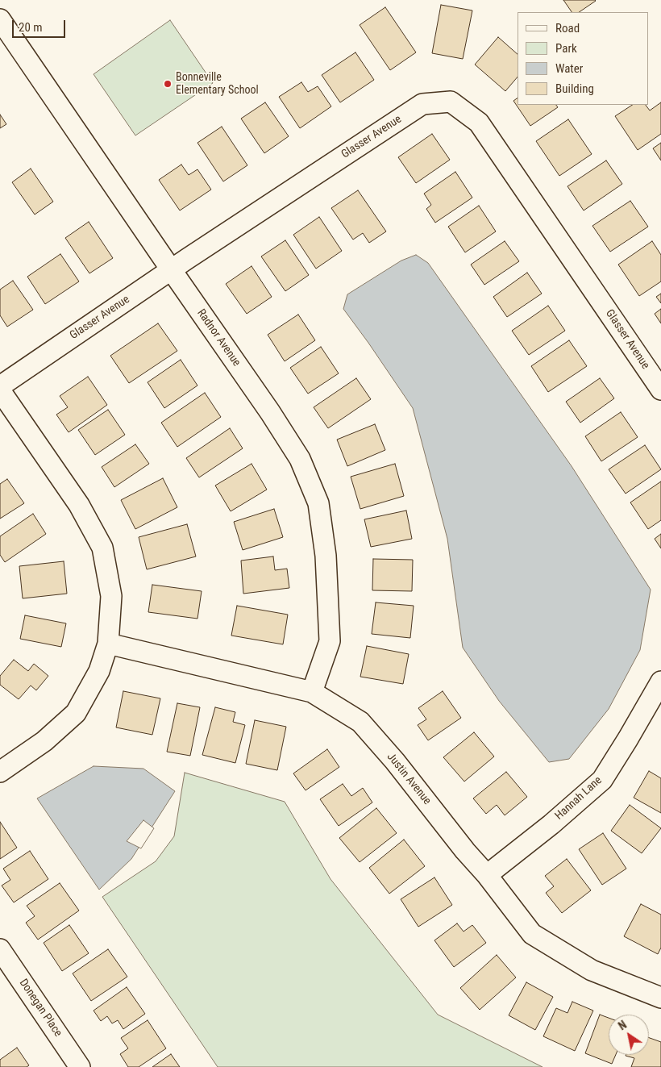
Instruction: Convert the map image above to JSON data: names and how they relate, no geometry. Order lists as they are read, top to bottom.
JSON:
{
  "streets": {
    "street": [
      "Glasser Avenue",
      "Radnor Avenue",
      "Justin Avenue",
      "Hannah Lane",
      "Donegan Place"
    ]
  },
  "crossings": [
    ["Glasser Avenue", "Radnor Avenue"],
    ["Radnor Avenue", "Justin Avenue"],
    ["Justin Avenue", "Hannah Lane"]
  ],
  "places": ["Bonneville Elementary School"],
  "legend": [
    "Road",
    "Park",
    "Water",
    "Building"
  ],
  "scale_bar": "20 m",
  "north": "top left"
}
